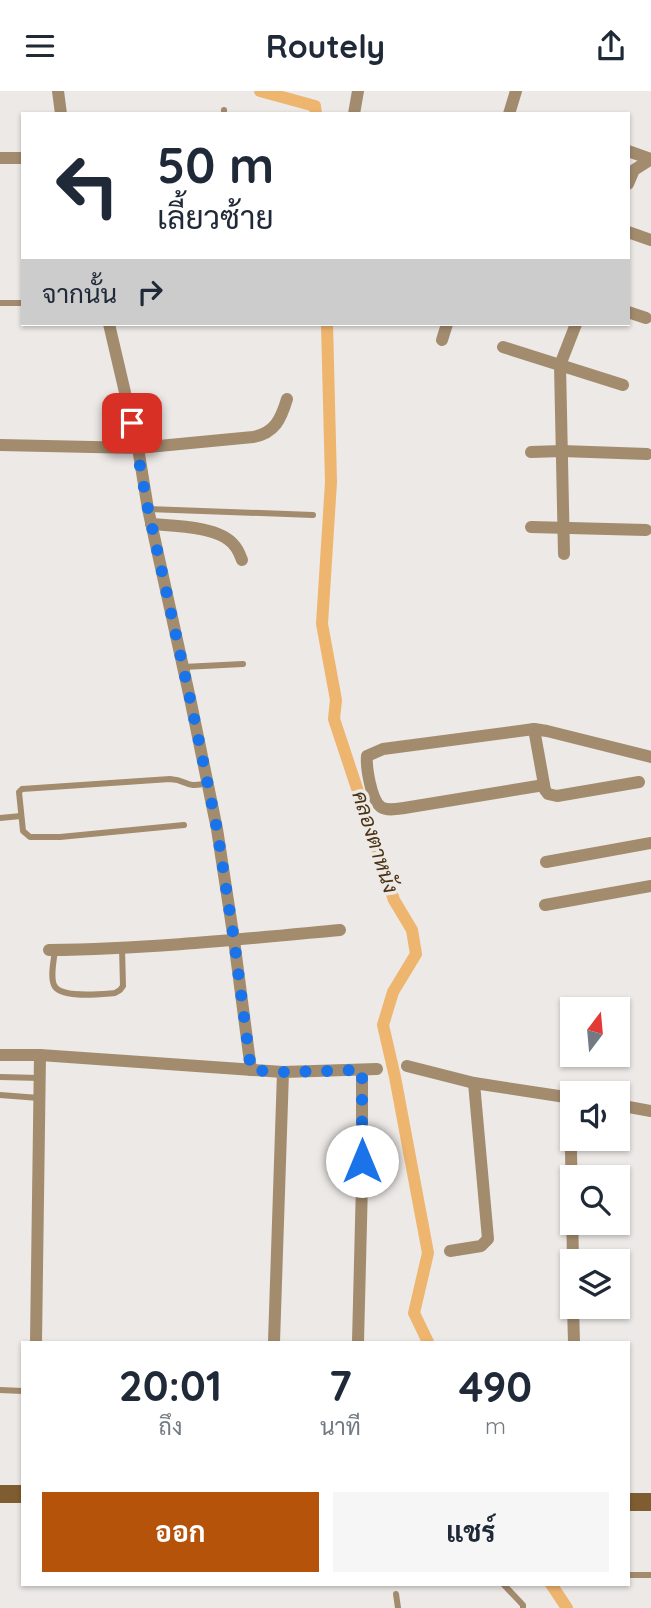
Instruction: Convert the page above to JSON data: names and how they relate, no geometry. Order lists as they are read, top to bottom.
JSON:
{
  "water": ["คลองตาหนัง"],
  "north": "top",
  "page": {
    "header": "Routely",
    "turn": ["50 m", "เลี้ยวซ้าย"],
    "then": "จากนั้น",
    "eta": [
      "20:01",
      "ถึง",
      "7",
      "นาที",
      "490",
      "m"
    ],
    "buttons": ["ออก", "แชร์"]
  }
}
